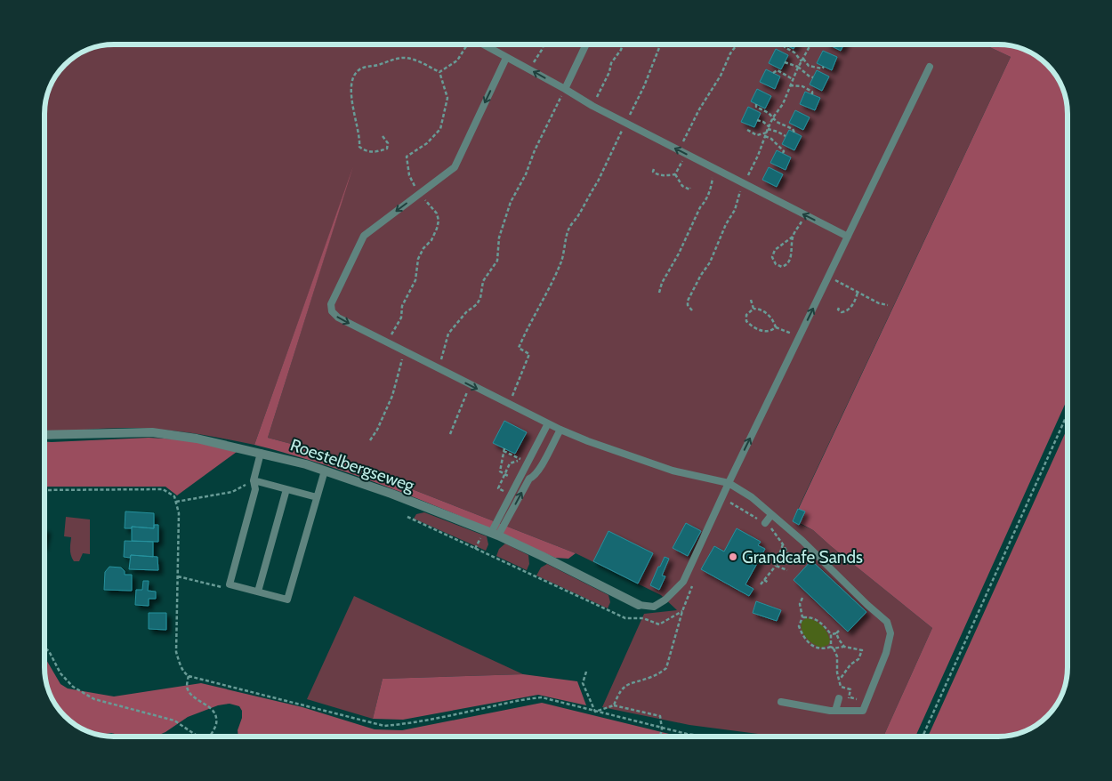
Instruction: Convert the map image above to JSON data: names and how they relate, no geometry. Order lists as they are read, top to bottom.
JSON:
{
  "streets": {
    "street": ["Roestelbergseweg"]
  },
  "places": ["Grandcafe Sands"]
}
